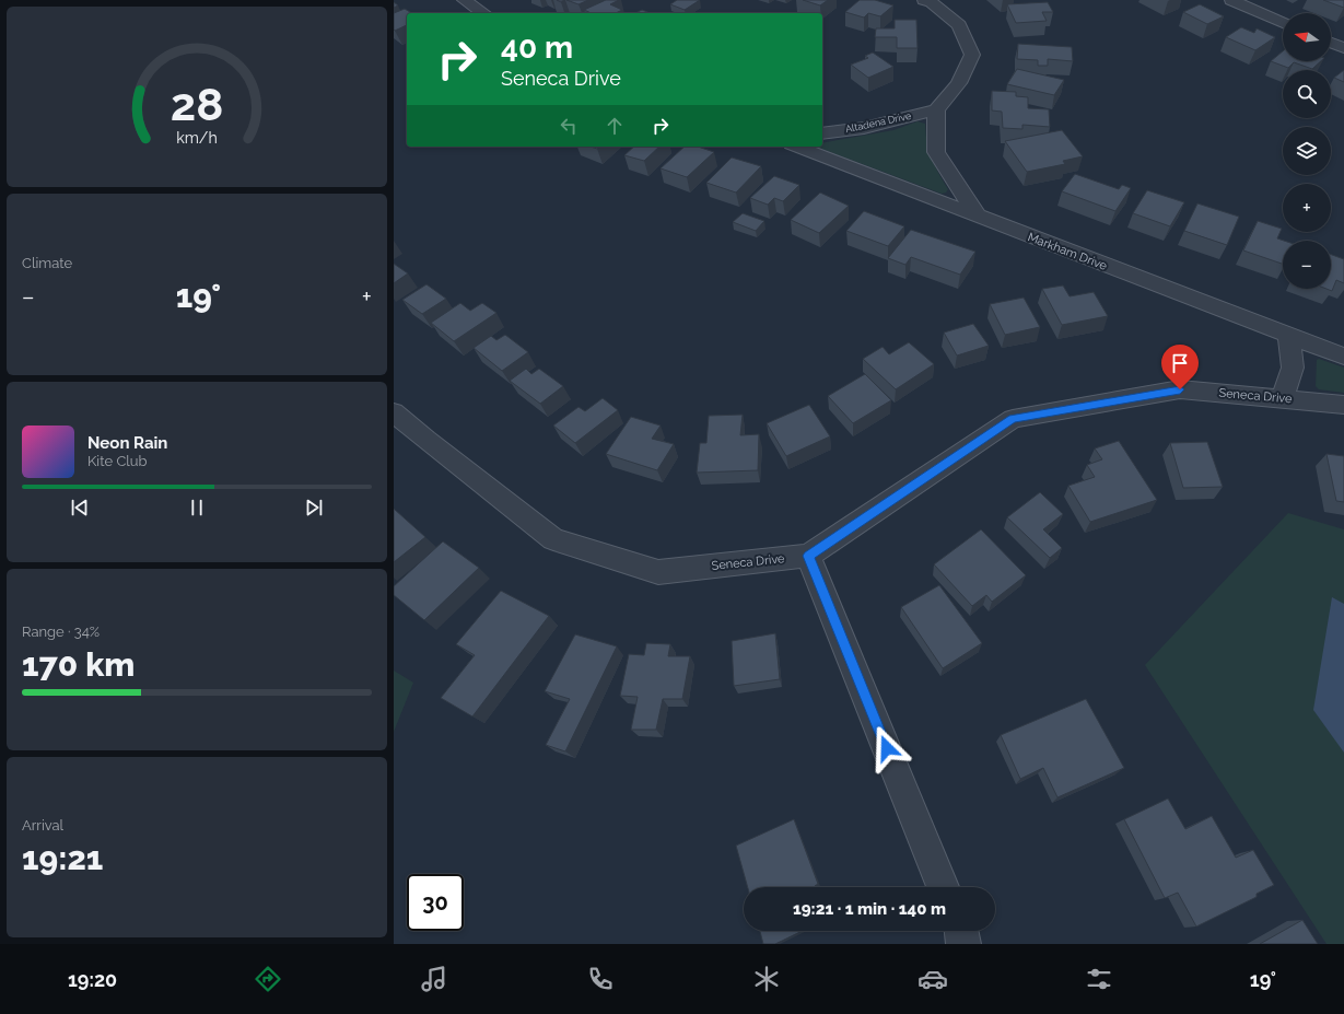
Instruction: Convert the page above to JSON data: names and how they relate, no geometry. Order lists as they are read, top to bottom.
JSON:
{
  "streets": {
    "street": ["Altadena Drive", "Markham Drive", "Seneca Drive"]
  },
  "north": "left",
  "page": {
    "map_buttons": ["+", "−"],
    "turn": ["40 m", "Seneca Drive"],
    "tile": [
      "Climate",
      ["Range · 34%", "170 km"],
      ["Arrival", "19:21"]
    ],
    "heat": ["−", "19°", "+"],
    "song": ["Neon Rain", "Kite Club"],
    "limit": "30",
    "trip": "19:21 · 1 min · 140 m",
    "tabs": ["19:20", "19°"],
    "gauge": ["28", "km/h"]
  }
}
